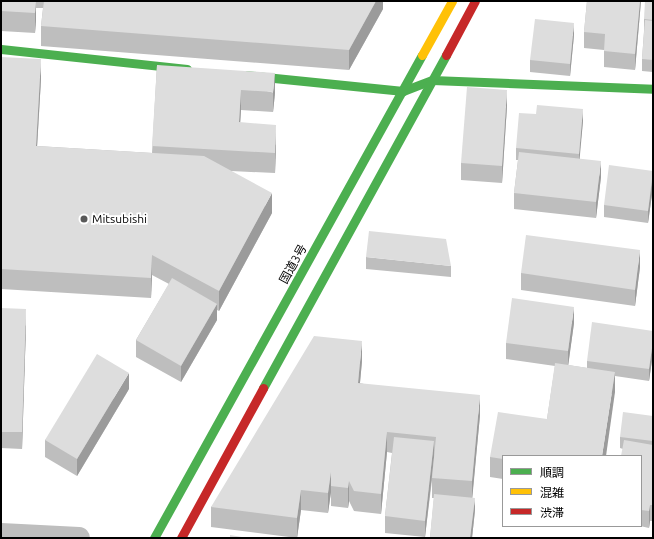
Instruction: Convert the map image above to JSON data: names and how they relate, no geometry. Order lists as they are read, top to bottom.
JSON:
{
  "streets": {
    "main road": ["国道3号"]
  },
  "places": ["Mitsubishi"],
  "legend": ["順調", "混雑", "渋滞"]
}
